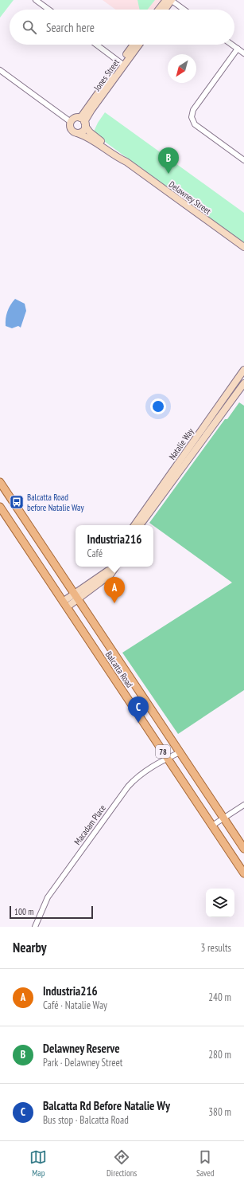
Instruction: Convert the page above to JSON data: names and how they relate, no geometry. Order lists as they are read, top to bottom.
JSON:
{
  "streets": {
    "main road": ["Balcatta Road", "78"],
    "street": [
      "Jones Street",
      "Delawney Street",
      "Natalie Way",
      "Macadam Place"
    ]
  },
  "crossings": [
    ["Jones Street", "Delawney Street"],
    ["Balcatta Road", "Macadam Place"]
  ],
  "places": {
    "bus stop": ["Balcatta Road before Natalie Way"]
  },
  "scale_bar": "100 m",
  "north": "bottom left",
  "page": {
    "search": "Search here",
    "pins": ["B", "A", "C"],
    "popup": ["Industria216", "Café"],
    "scale": "100 m",
    "heading": ["Nearby", "3 results"],
    "list": [
      {
        "mark": "A",
        "name": "Industria216",
        "note": "Café · Natalie Way",
        "value": "240 m"
      },
      {
        "mark": "B",
        "name": "Delawney Reserve",
        "note": "Park · Delawney Street",
        "value": "280 m"
      },
      {
        "mark": "C",
        "name": "Balcatta Rd Before Natalie Wy",
        "note": "Bus stop · Balcatta Road",
        "value": "380 m"
      }
    ],
    "nav": ["Map", "Directions", "Saved"]
  }
}
